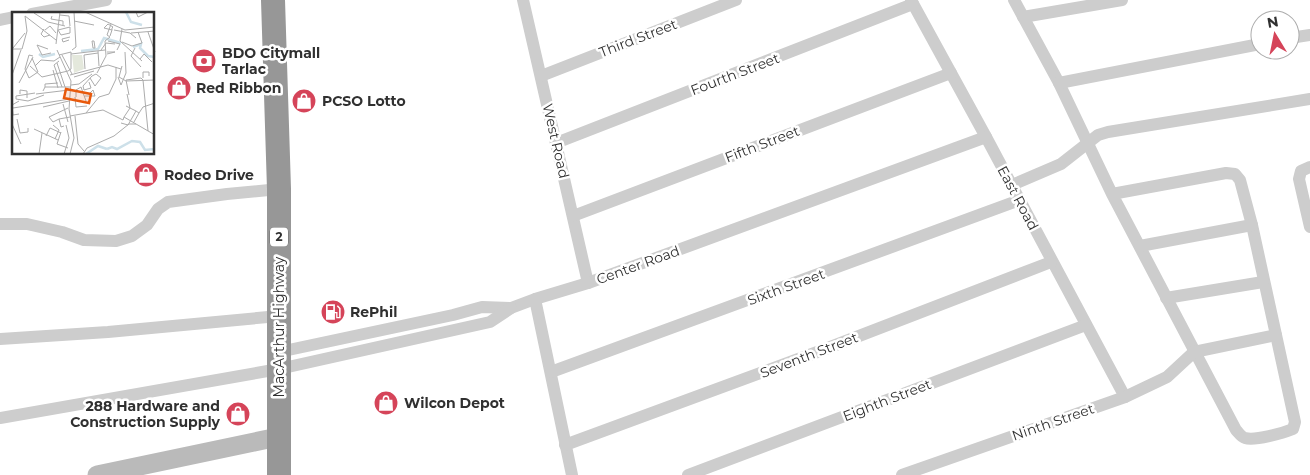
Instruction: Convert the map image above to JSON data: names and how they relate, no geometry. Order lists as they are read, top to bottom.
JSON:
{
  "streets": {
    "highway": ["2", "MacArthur Highway"],
    "street": [
      "Third Street",
      "Fourth Street",
      "West Road",
      "Fifth Street",
      "East Road",
      "Center Road",
      "Sixth Street",
      "Seventh Street",
      "Eighth Street",
      "Ninth Street"
    ]
  },
  "crossings": [
    ["Third Street", "West Road"],
    ["Fourth Street", "West Road"],
    ["Fourth Street", "East Road"],
    ["West Road", "Fifth Street"],
    ["West Road", "Center Road"],
    ["Fifth Street", "East Road"],
    ["East Road", "Center Road"],
    ["East Road", "Sixth Street"],
    ["East Road", "Seventh Street"],
    ["East Road", "Eighth Street"],
    ["East Road", "Ninth Street"],
    ["Center Road", "MacArthur Highway"]
  ],
  "places": {
    "bank": ["BDO Citymall Tarlac"],
    "shop": [
      "Red Ribbon",
      "PCSO Lotto",
      "Rodeo Drive",
      "Wilcon Depot",
      "288 Hardware and Construction Supply"
    ],
    "fuel station": ["RePhil"]
  },
  "north": "top"
}
